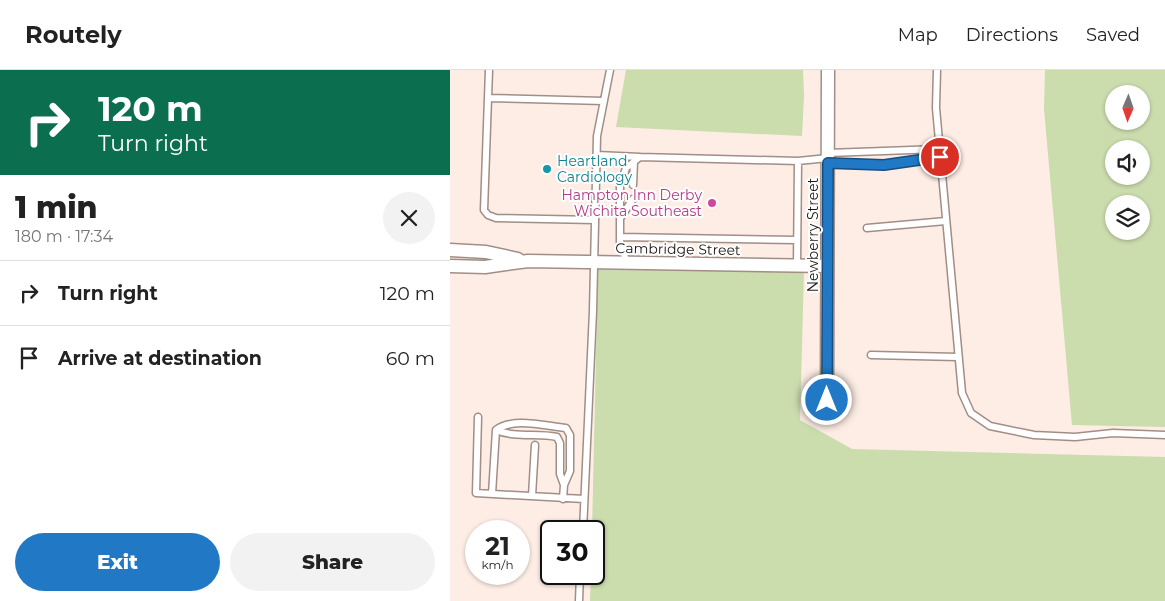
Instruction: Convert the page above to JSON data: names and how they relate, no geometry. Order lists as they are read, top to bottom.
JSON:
{
  "streets": {
    "street": ["Newberry Street", "Cambridge Street"]
  },
  "crossings": [
    ["Newberry Street", "Cambridge Street"]
  ],
  "places": ["Heartland Cardiology", "Hampton Inn Derby Wichita Southeast"],
  "north": "bottom",
  "page": {
    "header": "Routely",
    "nav": ["Map", "Directions", "Saved"],
    "turn": ["120 m", "Turn right"],
    "heading": ["1 min", "180 m · 17:34"],
    "list": [
      {
        "name": "Turn right",
        "value": "120 m"
      },
      {
        "name": "Arrive at destination",
        "value": "60 m"
      }
    ],
    "speed": "21 km/h",
    "limit": "30",
    "buttons": ["Exit", "Share"]
  }
}
